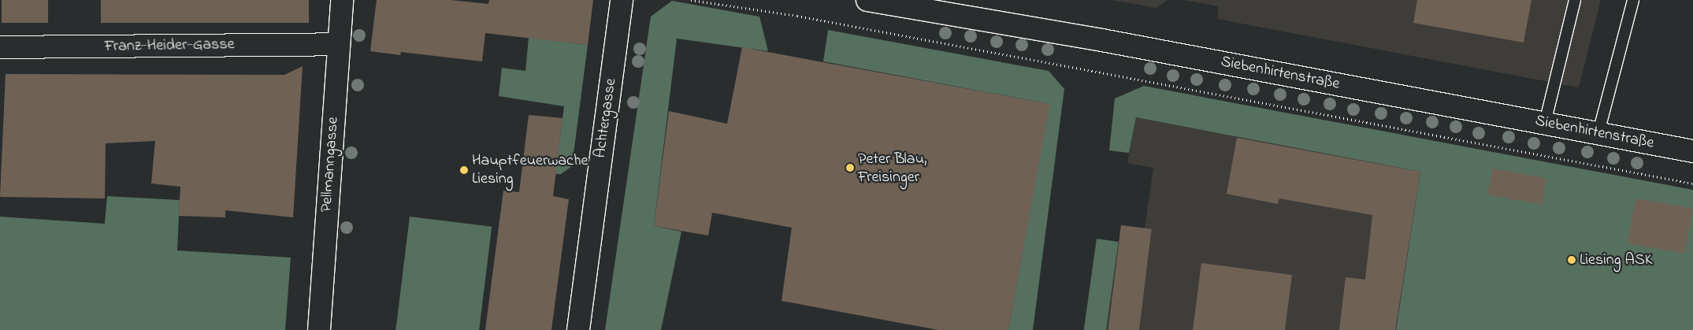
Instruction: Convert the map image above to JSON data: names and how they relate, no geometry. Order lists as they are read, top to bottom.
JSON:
{
  "streets": {
    "street": [
      "Franz-Heider-Gasse",
      "Siebenhirtenstraße",
      "Achtergasse",
      "Pellmanngasse"
    ]
  },
  "crossings": [
    ["Franz-Heider-Gasse", "Pellmanngasse"]
  ],
  "places": ["Peter Blau, Freisinger", "Hauptfeuerwache Liesing", "Liesing ASK"]
}
